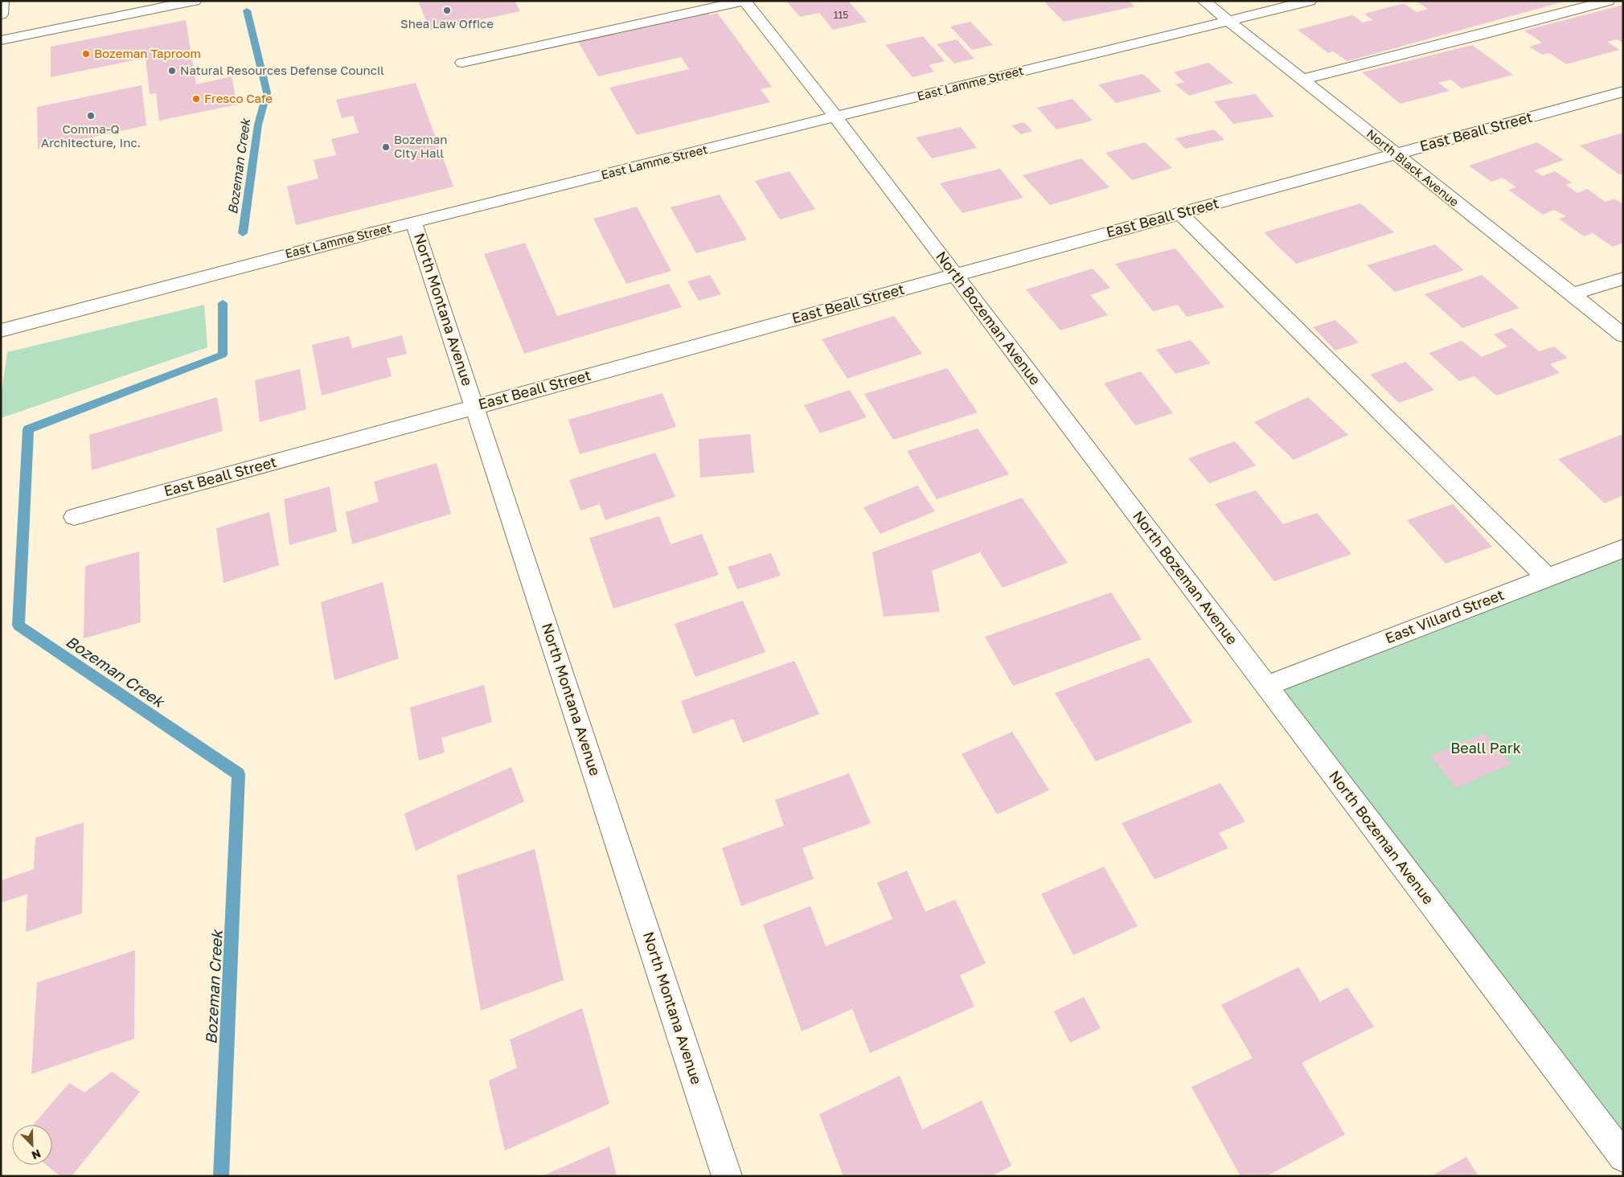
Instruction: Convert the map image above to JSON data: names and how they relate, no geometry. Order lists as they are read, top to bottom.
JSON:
{
  "streets": {
    "street": [
      "East Lamme Street",
      "East Beall Street",
      "North Black Avenue",
      "North Montana Avenue",
      "North Bozeman Avenue",
      "East Villard Street"
    ]
  },
  "crossings": [
    ["East Lamme Street", "North Black Avenue"],
    ["East Lamme Street", "North Montana Avenue"],
    ["East Lamme Street", "North Bozeman Avenue"],
    ["East Beall Street", "North Black Avenue"],
    ["East Beall Street", "North Montana Avenue"],
    ["East Beall Street", "North Bozeman Avenue"],
    ["North Bozeman Avenue", "East Villard Street"]
  ],
  "water": ["Bozeman Creek"],
  "parks": ["Beall Park"],
  "places": [
    "Shea Law Office",
    "Bozeman Taproom",
    "Natural Resources Defense Council",
    "Fresco Cafe",
    "Comma-Q Architecture, Inc.",
    "Bozeman City Hall"
  ],
  "house_numbers": ["115"],
  "north": "bottom right"
}
